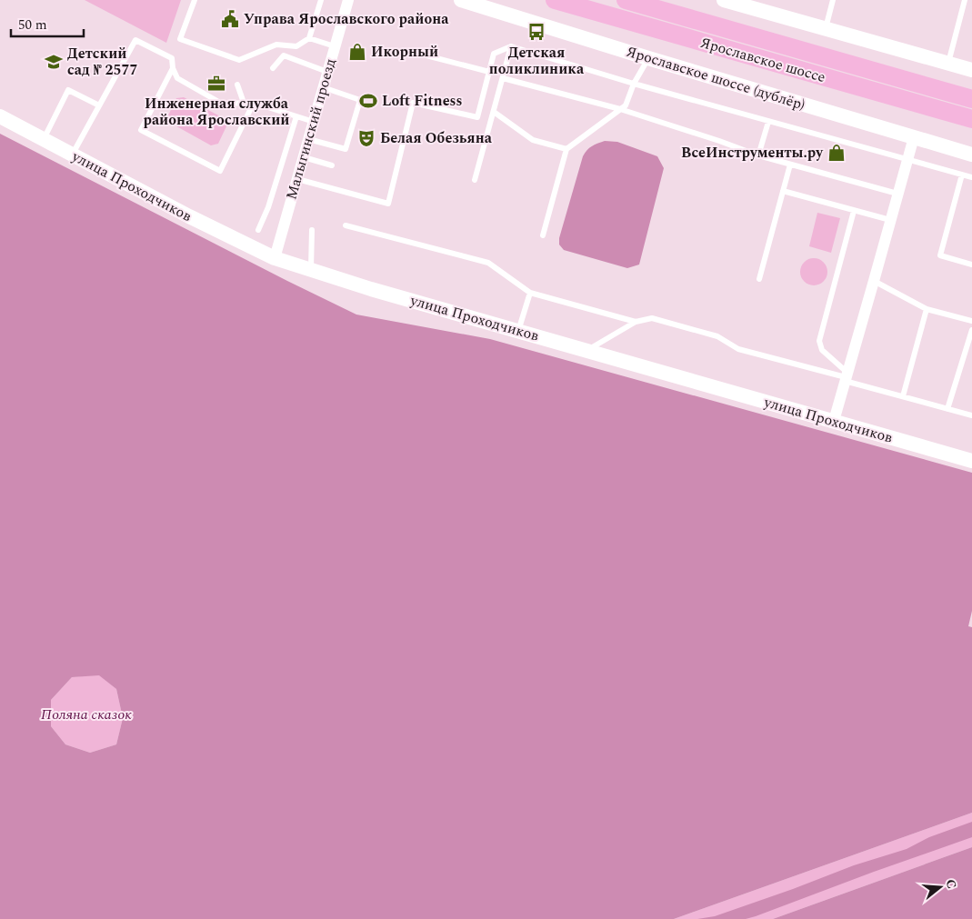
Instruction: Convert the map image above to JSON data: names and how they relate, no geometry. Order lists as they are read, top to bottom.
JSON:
{
  "streets": {
    "main road": ["Ярославское шоссе"],
    "street": ["Ярославское шоссе (дублёр)", "Малыгинский проезд", "улица Проходчиков"]
  },
  "crossings": [
    ["Малыгинский проезд", "улица Проходчиков"]
  ],
  "parks": ["Поляна сказок"],
  "places": {
    "public building": ["Управа Ярославского района"],
    "bus stop": ["Детская поликлиника"],
    "shop": ["Икорный", "ВсеИнструменты.ру"],
    "school or university": ["Детский сад № 2577"],
    "office": ["Инженерная служба района Ярославский"],
    "sports": ["Loft Fitness"],
    "theatre": ["Белая Обезьяна"]
  },
  "scale_bar": "50 m",
  "north": "right"
}
